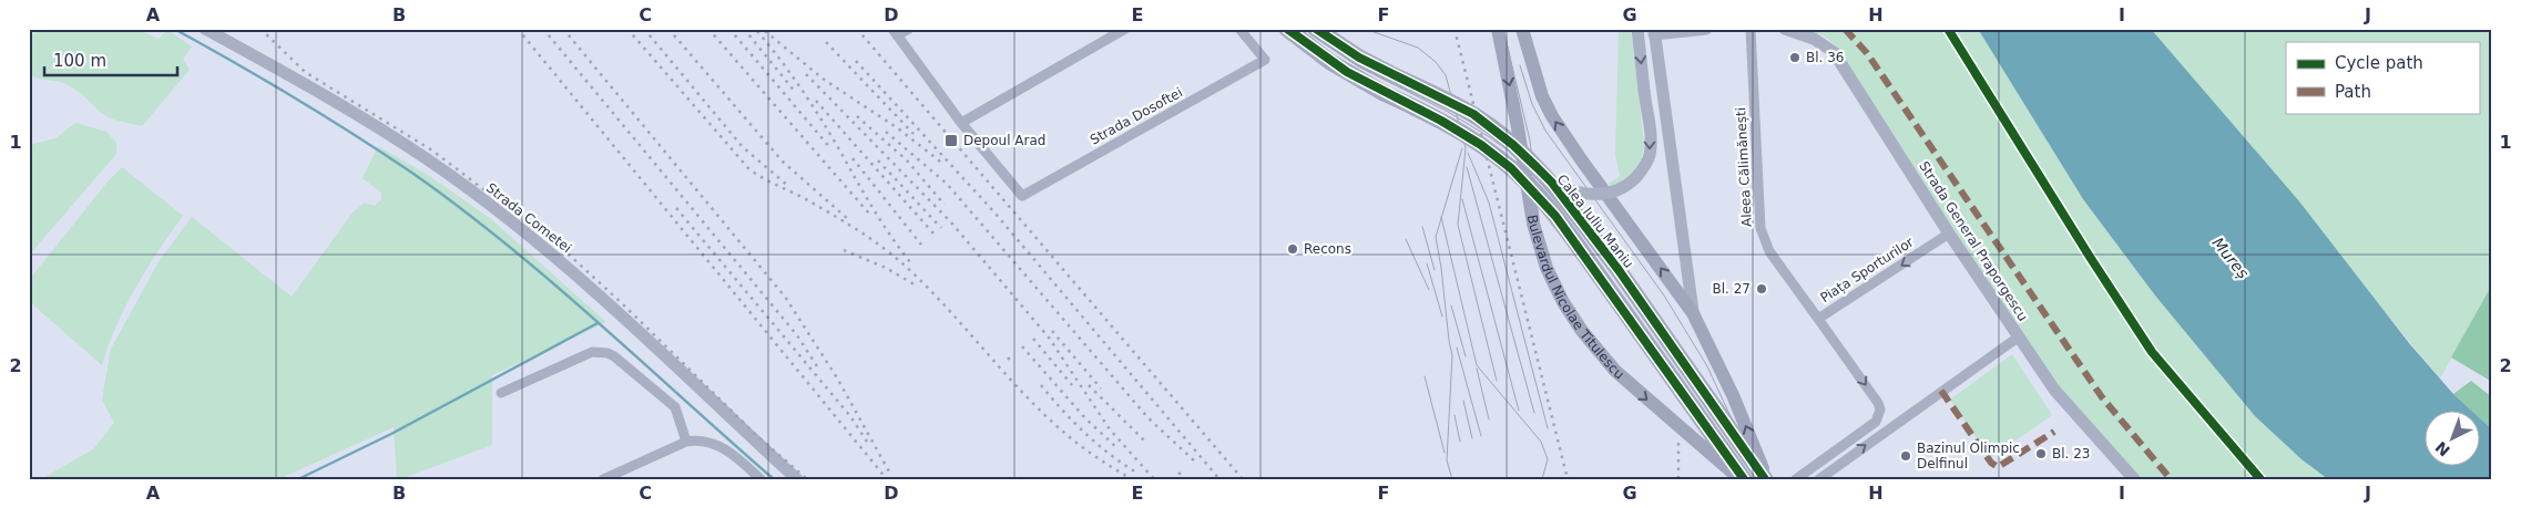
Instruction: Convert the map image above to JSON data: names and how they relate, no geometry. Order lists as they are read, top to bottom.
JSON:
{
  "streets": {
    "main road": ["Calea Iuliu Maniu", "Bulevardul Nicolae Titulescu"],
    "street": [
      "Strada Dosoftei",
      "Aleea Călimănești",
      "Strada Cometei",
      "Strada General Praporgescu",
      "Piața Sporturilor"
    ]
  },
  "crossings": [
    ["Aleea Călimănești", "Piața Sporturilor"],
    ["Strada General Praporgescu", "Piața Sporturilor"]
  ],
  "water": ["Mureș"],
  "places": {
    "other": [
      "Bl. 36",
      "Recons",
      "Bl. 27",
      "Bl. 23",
      "Bazinul Olimpic Delfinul"
    ],
    "transit": ["Depoul Arad"]
  },
  "legend": ["Cycle path", "Path"],
  "scale_bar": "100 m",
  "north": "bottom left",
  "grid": {
    "columns": [
      "A",
      "B",
      "C",
      "D",
      "E",
      "F",
      "G",
      "H",
      "I",
      "J"
    ],
    "rows": ["1", "2"]
  }
}
